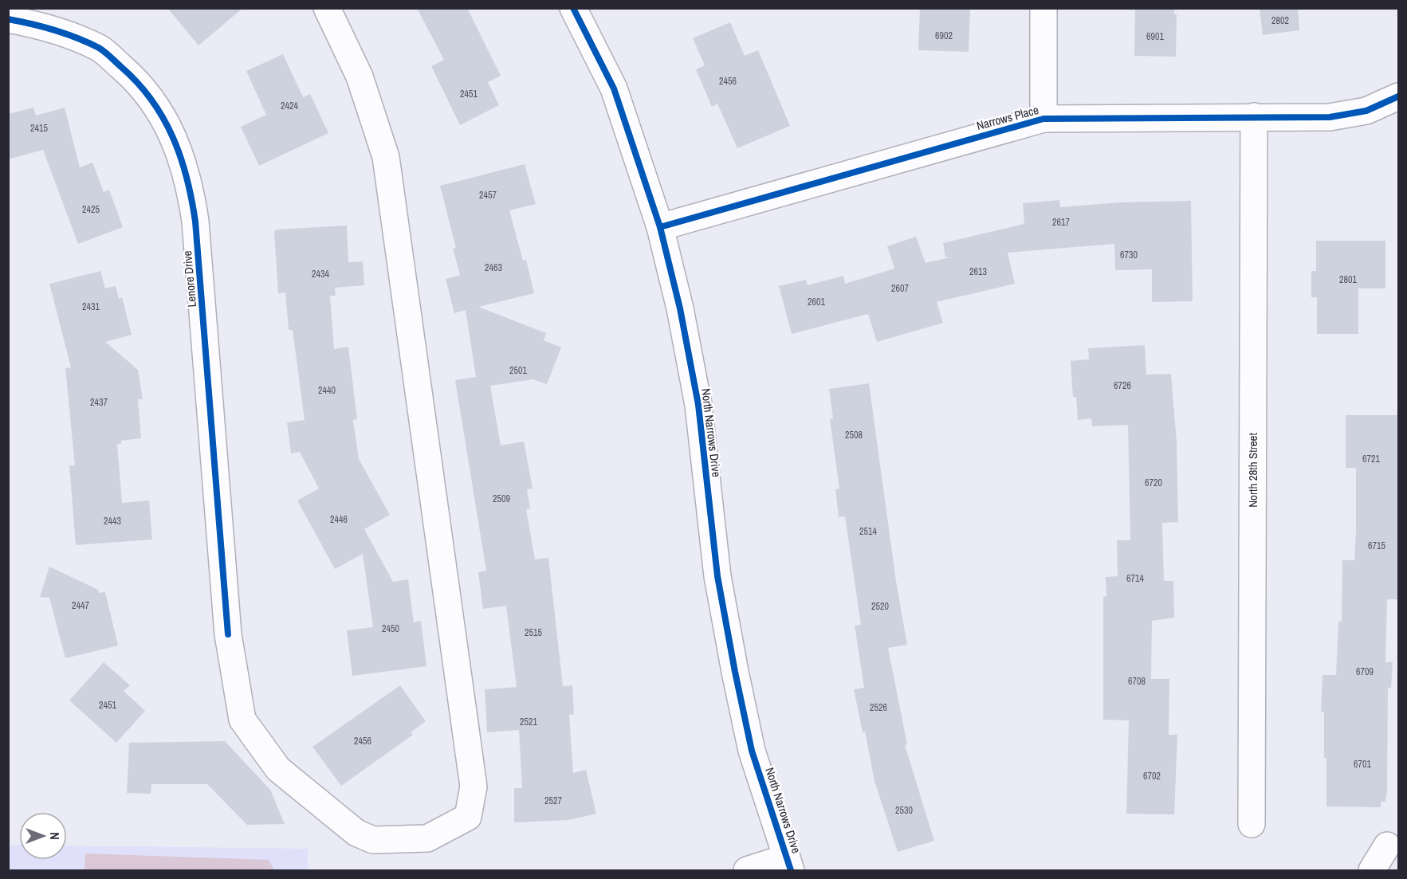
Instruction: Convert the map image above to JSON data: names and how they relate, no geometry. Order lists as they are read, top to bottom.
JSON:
{
  "streets": {
    "street": [
      "Narrows Place",
      "Lenore Drive",
      "North Narrows Drive",
      "North 28th Street"
    ]
  },
  "crossings": [
    ["Narrows Place", "North Narrows Drive"],
    ["Narrows Place", "North 28th Street"]
  ],
  "house_numbers": [
    "2802",
    "6902",
    "6901",
    "2456",
    "2451",
    "2424",
    "2415",
    "2457",
    "2425",
    "2617",
    "6730",
    "2463",
    "2613",
    "2434",
    "2801",
    "2607",
    "2601",
    "2431",
    "2501",
    "6726",
    "2440",
    "2437",
    "2508",
    "6721",
    "6720",
    "2509",
    "2446",
    "2443",
    "2514",
    "6715",
    "6714",
    "2447",
    "2520",
    "2450",
    "2515",
    "6709",
    "6708",
    "2451",
    "2526",
    "2521",
    "2456",
    "6701",
    "6702",
    "2527",
    "2530"
  ],
  "north": "right"
}
